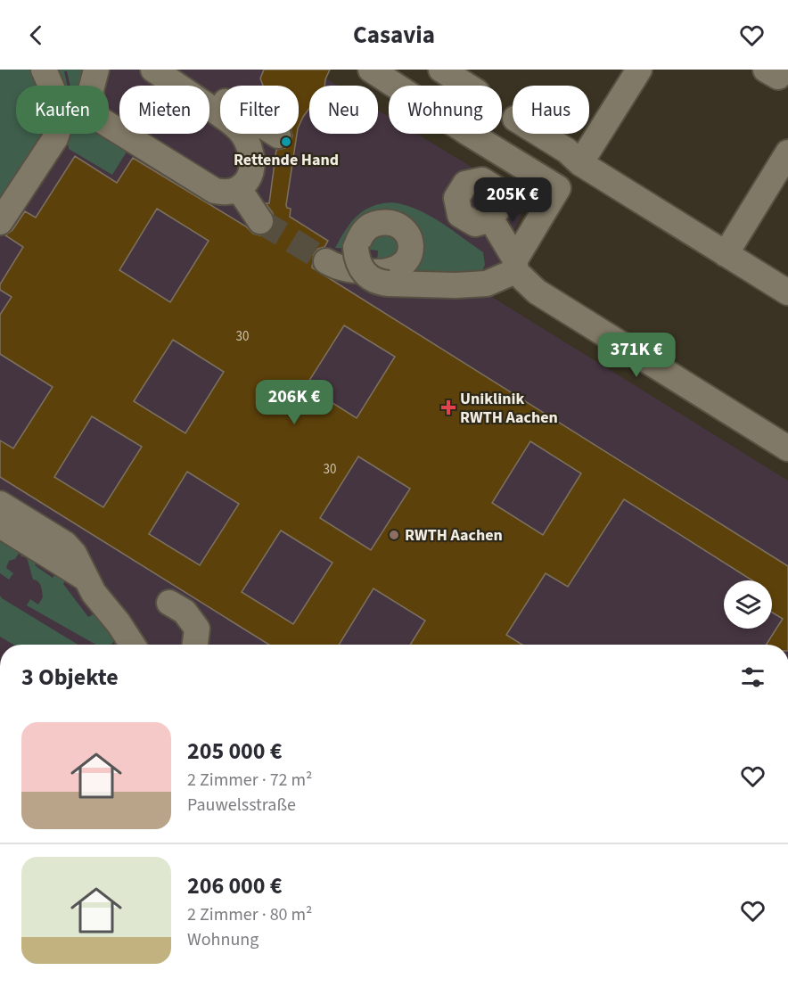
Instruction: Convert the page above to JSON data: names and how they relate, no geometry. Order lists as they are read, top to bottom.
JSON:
{
  "places": {
    "other": ["Rettende Hand", "RWTH Aachen"],
    "health": ["Uniklinik RWTH Aachen"]
  },
  "house_numbers": ["30", "30"],
  "page": {
    "header": "Casavia",
    "chip": [
      "Kaufen",
      "Mieten",
      "Filter",
      "Neu",
      "Wohnung",
      "Haus"
    ],
    "price": ["205K €", "371K €", "206K €"],
    "heading": "3 Objekte",
    "list": [
      {
        "name": "205 000 €",
        "note": "2 Zimmer · 72 m² · Pauwelsstraße"
      },
      {
        "name": "206 000 €",
        "note": "2 Zimmer · 80 m² · Wohnung"
      }
    ]
  }
}
